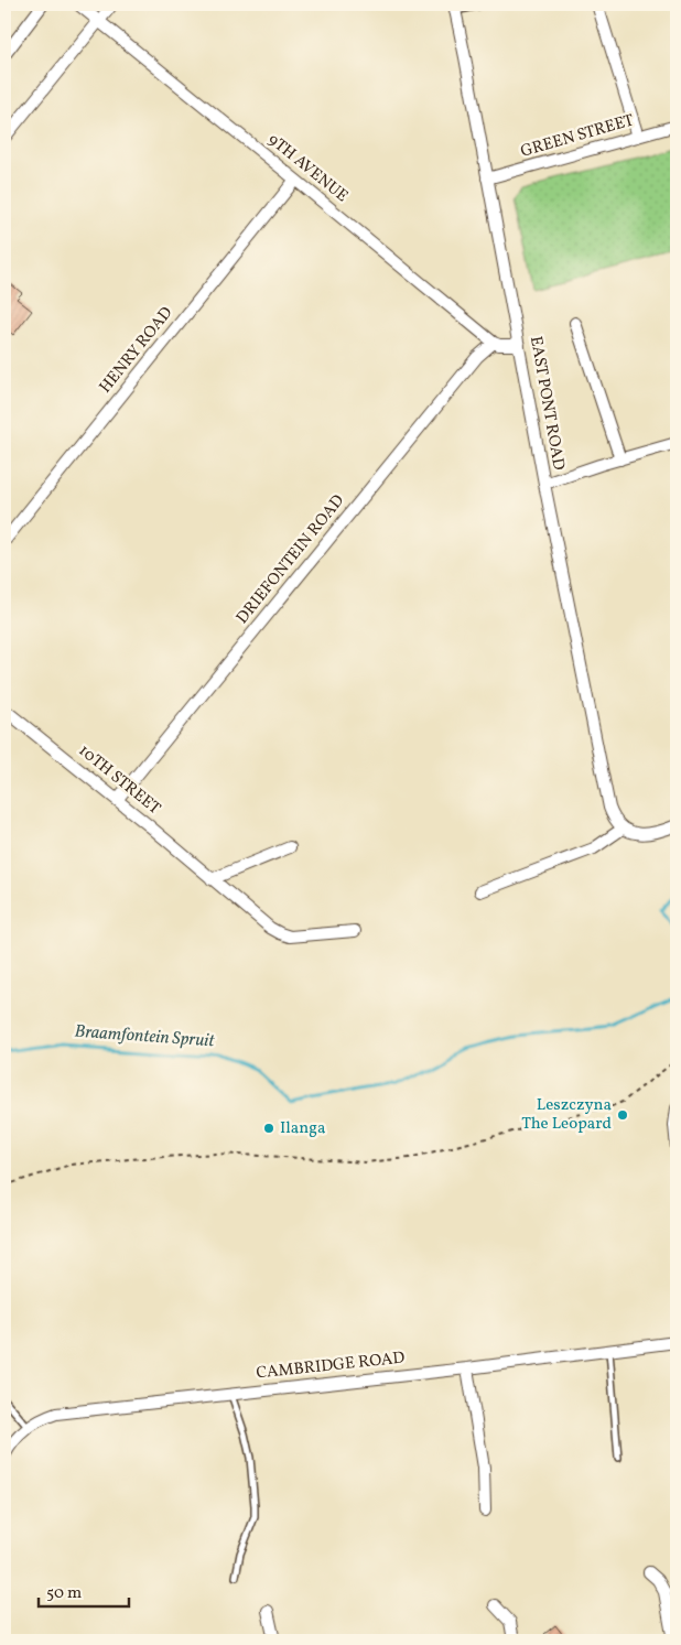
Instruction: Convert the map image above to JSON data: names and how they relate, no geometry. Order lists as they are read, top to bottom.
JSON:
{
  "streets": {
    "street": [
      "GREEN STREET",
      "9TH AVENUE",
      "HENRY ROAD",
      "EAST PONT ROAD",
      "DRIEFONTEIN ROAD",
      "10TH STREET",
      "CAMBRIDGE ROAD"
    ]
  },
  "crossings": [
    ["GREEN STREET", "EAST PONT ROAD"],
    ["9TH AVENUE", "HENRY ROAD"],
    ["9TH AVENUE", "DRIEFONTEIN ROAD"],
    ["DRIEFONTEIN ROAD", "10TH STREET"]
  ],
  "water": ["Braamfontein Spruit"],
  "places": ["Leszczyna The Leopard", "Ilanga"],
  "scale_bar": "50 m"
}
